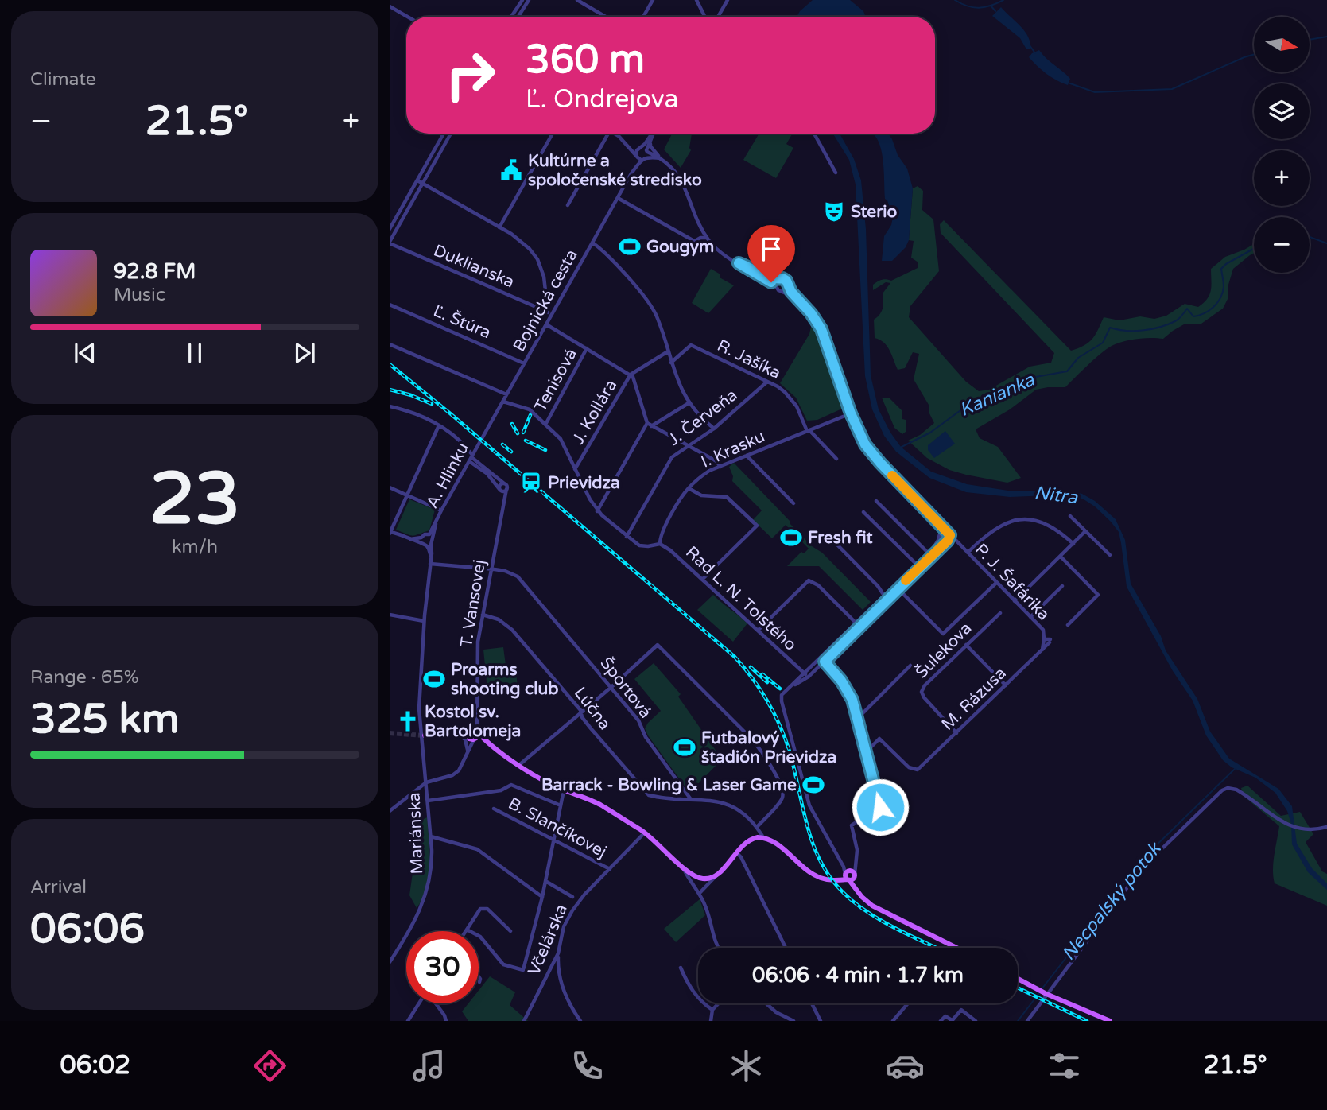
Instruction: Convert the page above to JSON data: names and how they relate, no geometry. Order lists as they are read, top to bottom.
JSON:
{
  "streets": {
    "street": [
      "Duklianska",
      "Bojnická cesta",
      "Ľ. Štúra",
      "R. Jašíka",
      "Tenisová",
      "J. Kollára",
      "J. Červeňa",
      "I. Krasku",
      "A. Hlinku",
      "P. J. Šafárika",
      "Rad L. N. Tolstého",
      "T. Vansovej",
      "Šulekova",
      "Športová",
      "M. Rázusa",
      "Lúčna",
      "B. Slančíkovej",
      "Mariánska",
      "Včelárska"
    ]
  },
  "crossings": [
    ["Duklianska", "Bojnická cesta"],
    ["Bojnická cesta", "Ľ. Štúra"],
    ["Bojnická cesta", "A. Hlinku"],
    ["R. Jašíka", "J. Červeňa"],
    ["R. Jašíka", "I. Krasku"],
    ["I. Krasku", "P. J. Šafárika"],
    ["I. Krasku", "Rad L. N. Tolstého"],
    ["A. Hlinku", "Športová"],
    ["A. Hlinku", "Mariánska"],
    ["P. J. Šafárika", "M. Rázusa"],
    ["T. Vansovej", "Športová"],
    ["T. Vansovej", "Lúčna"],
    ["Šulekova", "M. Rázusa"],
    ["Športová", "Lúčna"],
    ["B. Slančíkovej", "Včelárska"]
  ],
  "water": ["Kanianka", "Nitra", "Necpalský potok"],
  "places": {
    "public building": ["Kultúrne a spoločenské stredisko"],
    "theatre": ["Sterio"],
    "sports": [
      "Gougym",
      "Fresh fit",
      "Proarms shooting club",
      "Futbalový štadión Prievidza",
      "Barrack - Bowling & Laser Game"
    ],
    "station": ["Prievidza"],
    "church": ["Kostol sv. Bartolomeja"]
  },
  "north": "right",
  "page": {
    "tile": [
      "Climate",
      ["23", "km/h"],
      ["Range · 65%", "325 km"],
      ["Arrival", "06:06"]
    ],
    "map_buttons": ["+", "−"],
    "turn": ["360 m", "Ľ. Ondrejova"],
    "heat": ["−", "21.5°", "+"],
    "song": ["92.8 FM", "Music"],
    "limit": "30",
    "trip": "06:06 · 4 min · 1.7 km",
    "tabs": ["06:02", "21.5°"]
  }
}
